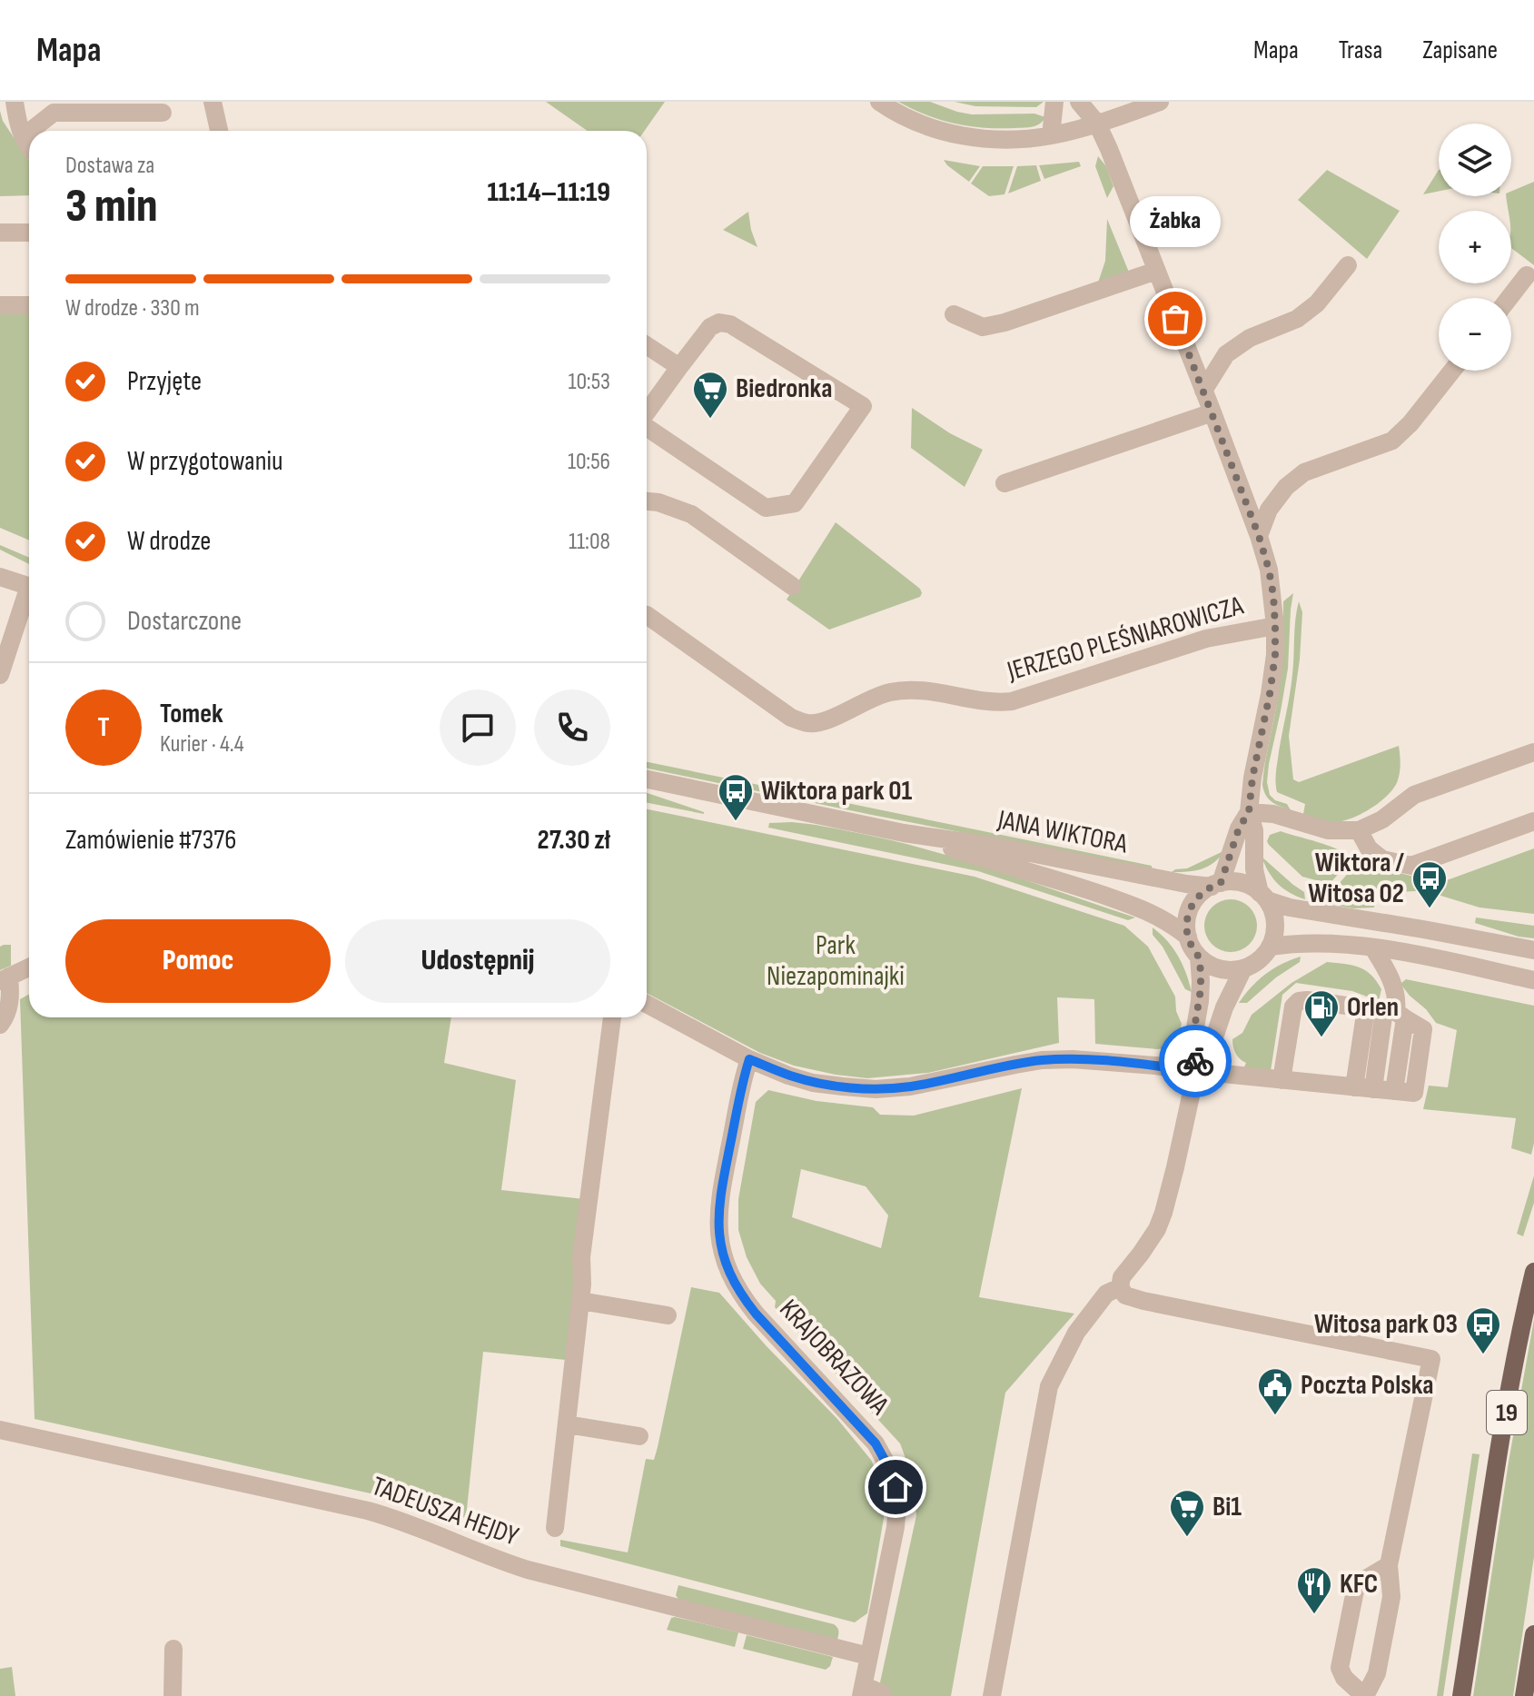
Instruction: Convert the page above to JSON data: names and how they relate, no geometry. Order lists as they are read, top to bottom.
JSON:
{
  "streets": {
    "main road": ["19"],
    "street": [
      "JERZEGO PLEŚNIAROWICZA",
      "JANA WIKTORA",
      "KRAJOBRAZOWA",
      "TADEUSZA HEJDY"
    ]
  },
  "crossings": [
    ["JERZEGO PLEŚNIAROWICZA", "JANA WIKTORA"],
    ["KRAJOBRAZOWA", "TADEUSZA HEJDY"]
  ],
  "parks": ["Park Niezapominajki"],
  "places": {
    "other": ["Żabka"],
    "supermarket": ["Biedronka", "Bi1"],
    "bus stop": ["Wiktora park 01", "Wiktora / Witosa 02", "Witosa park 03"],
    "fuel station": ["Orlen"],
    "public building": ["Poczta Polska"],
    "restaurant": ["KFC"]
  },
  "page": {
    "header": "Mapa",
    "nav": ["Mapa", "Trasa", "Zapisane"],
    "map_buttons": ["+", "−"],
    "heading": ["3 min", "Dostawa za", "11:14–11:19"],
    "panel": [
      "Tomek",
      "Kurier · 4.4",
      "Zamówienie #7376",
      "27.30 zł"
    ],
    "bubble": "Żabka",
    "bar": "W drodze · 330 m",
    "list": [
      ["Przyjęte", "10:53"],
      ["W przygotowaniu", "10:56"],
      ["W drodze", "11:08"],
      "Dostarczone"
    ],
    "round": "T",
    "buttons": ["Pomoc", "Udostępnij"]
  }
}
